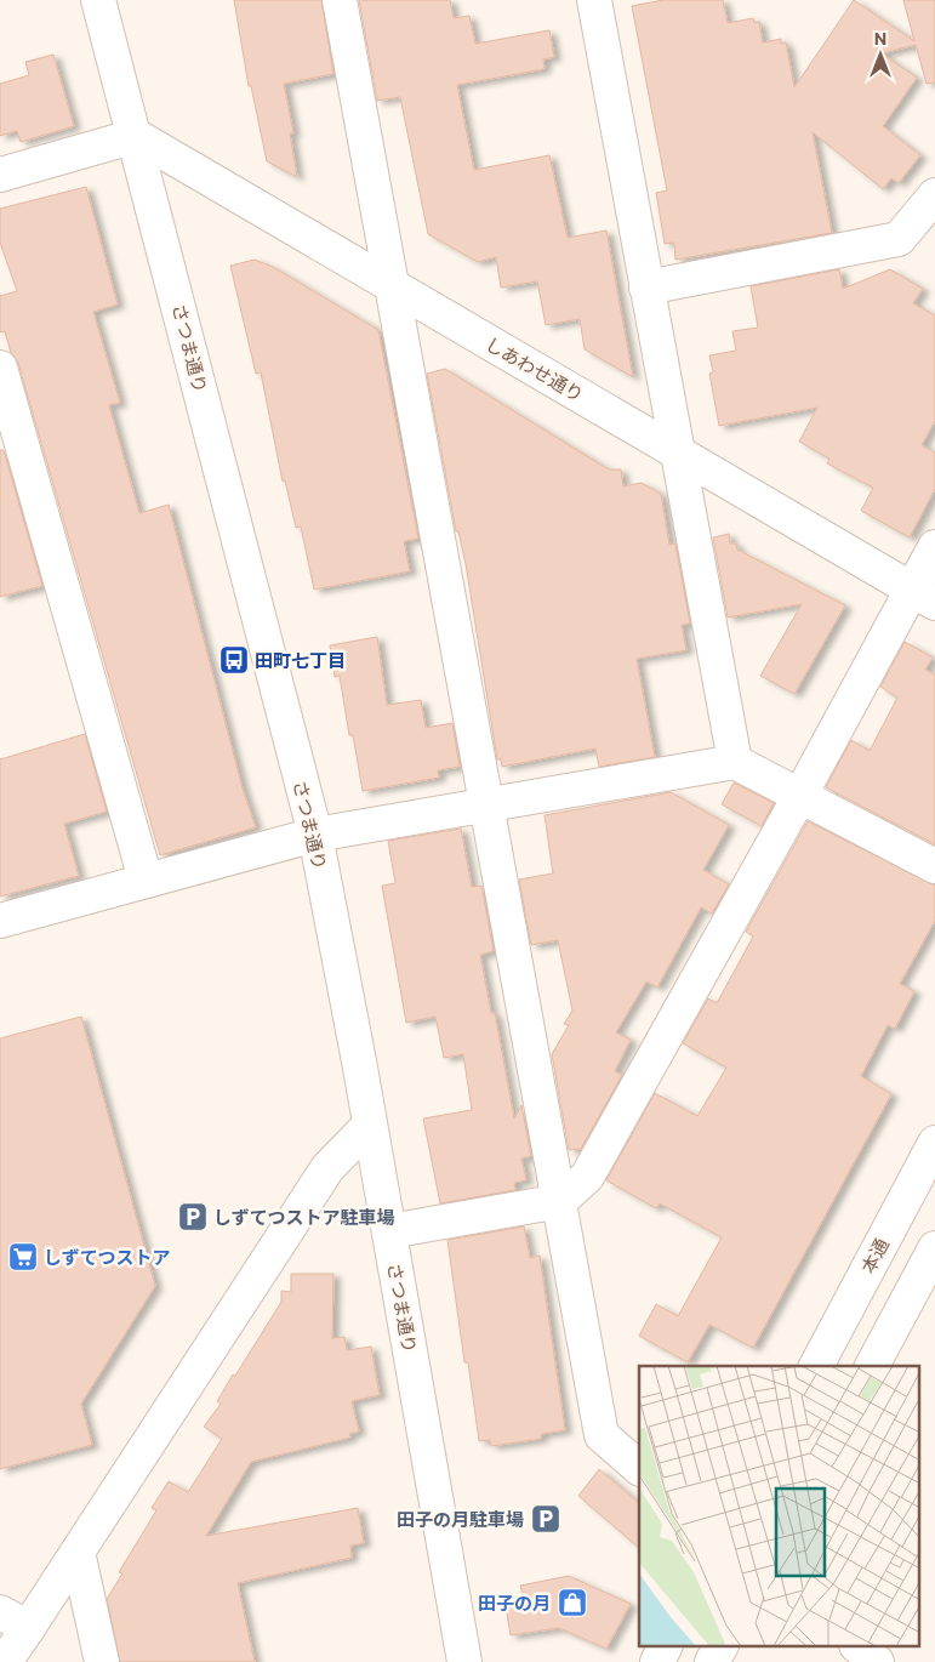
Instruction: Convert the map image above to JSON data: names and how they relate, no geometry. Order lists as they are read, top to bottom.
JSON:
{
  "streets": {
    "street": ["さつま通り", "しあわせ通り", "本通"]
  },
  "crossings": [
    ["さつま通り", "しあわせ通り"]
  ],
  "places": {
    "bus stop": ["田町七丁目"],
    "parking": ["しずてつストア駐車場", "田子の月駐車場"],
    "supermarket": ["しずてつストア"],
    "shop": ["田子の月"]
  },
  "north": "top"
}
